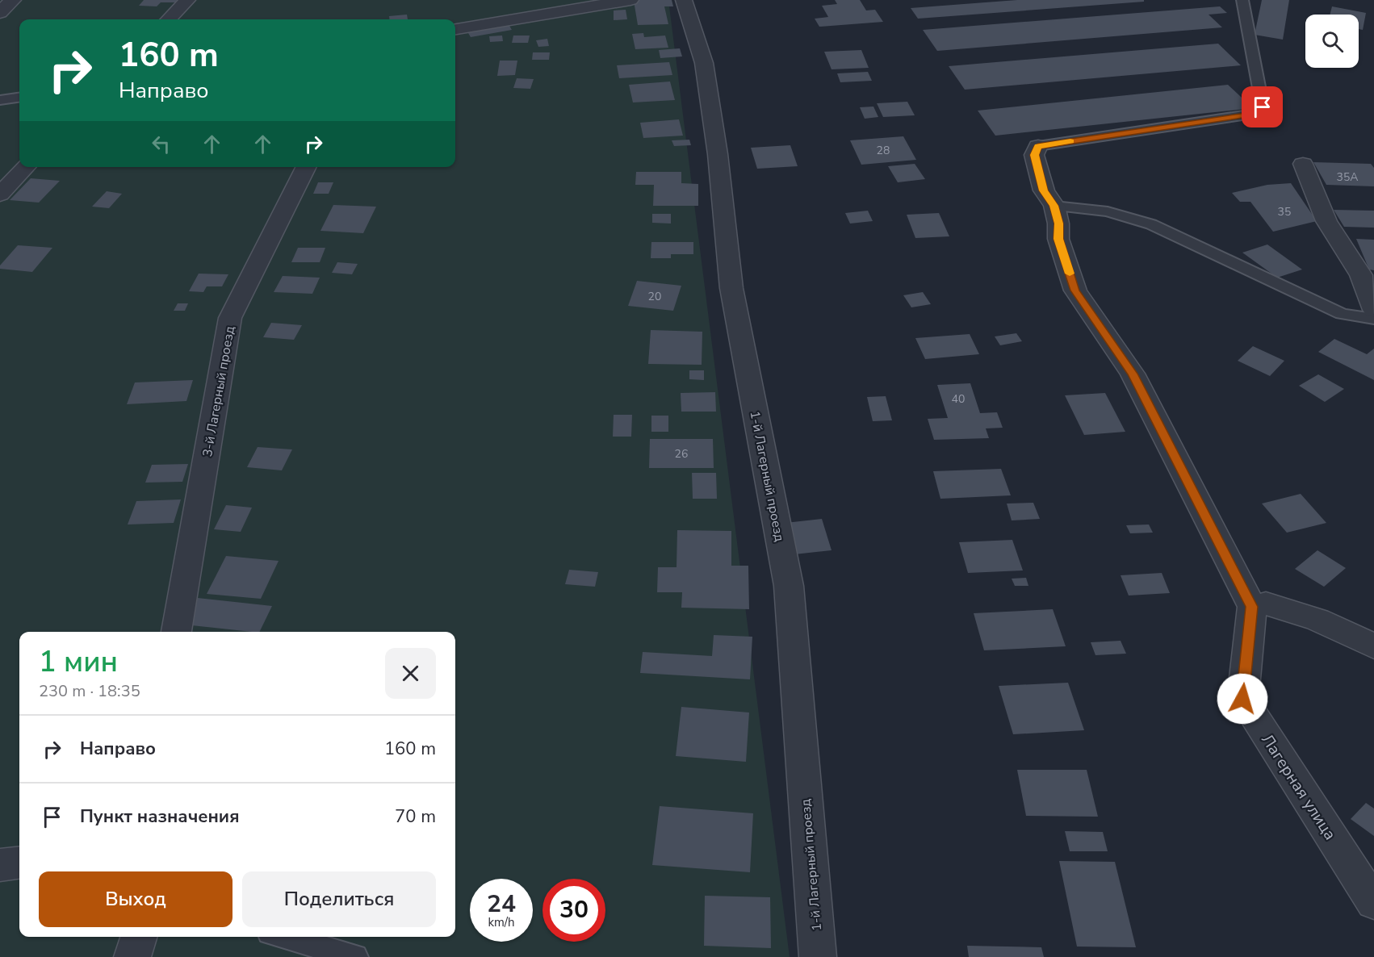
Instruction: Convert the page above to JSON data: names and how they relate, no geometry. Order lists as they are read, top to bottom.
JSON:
{
  "streets": {
    "street": ["3-й Лагерный проезд", "1-й Лагерный проезд", "Лагерная улица"]
  },
  "house_numbers": [
    "28",
    "35А",
    "35",
    "20",
    "40",
    "26"
  ],
  "page": {
    "turn": ["160 m", "Направо"],
    "heading": ["1 мин", "230 m · 18:35"],
    "list": [
      {
        "name": "Направо",
        "value": "160 m"
      },
      {
        "name": "Пункт назначения",
        "value": "70 m"
      }
    ],
    "buttons": ["Выход", "Поделиться"],
    "speed": "24 km/h",
    "limit": "30"
  }
}
